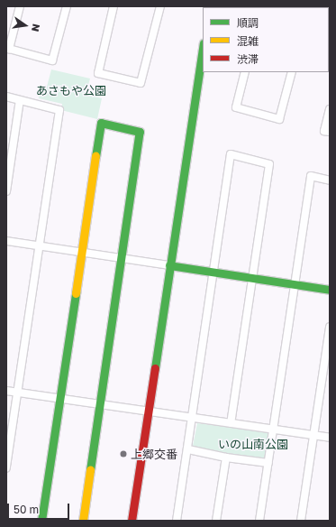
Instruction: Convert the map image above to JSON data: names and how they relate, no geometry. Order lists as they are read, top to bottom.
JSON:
{
  "parks": ["あさもや公園", "いの山南公園"],
  "places": ["上郷交番"],
  "legend": ["順調", "混雑", "渋滞"],
  "scale_bar": "50 m",
  "north": "right"
}
